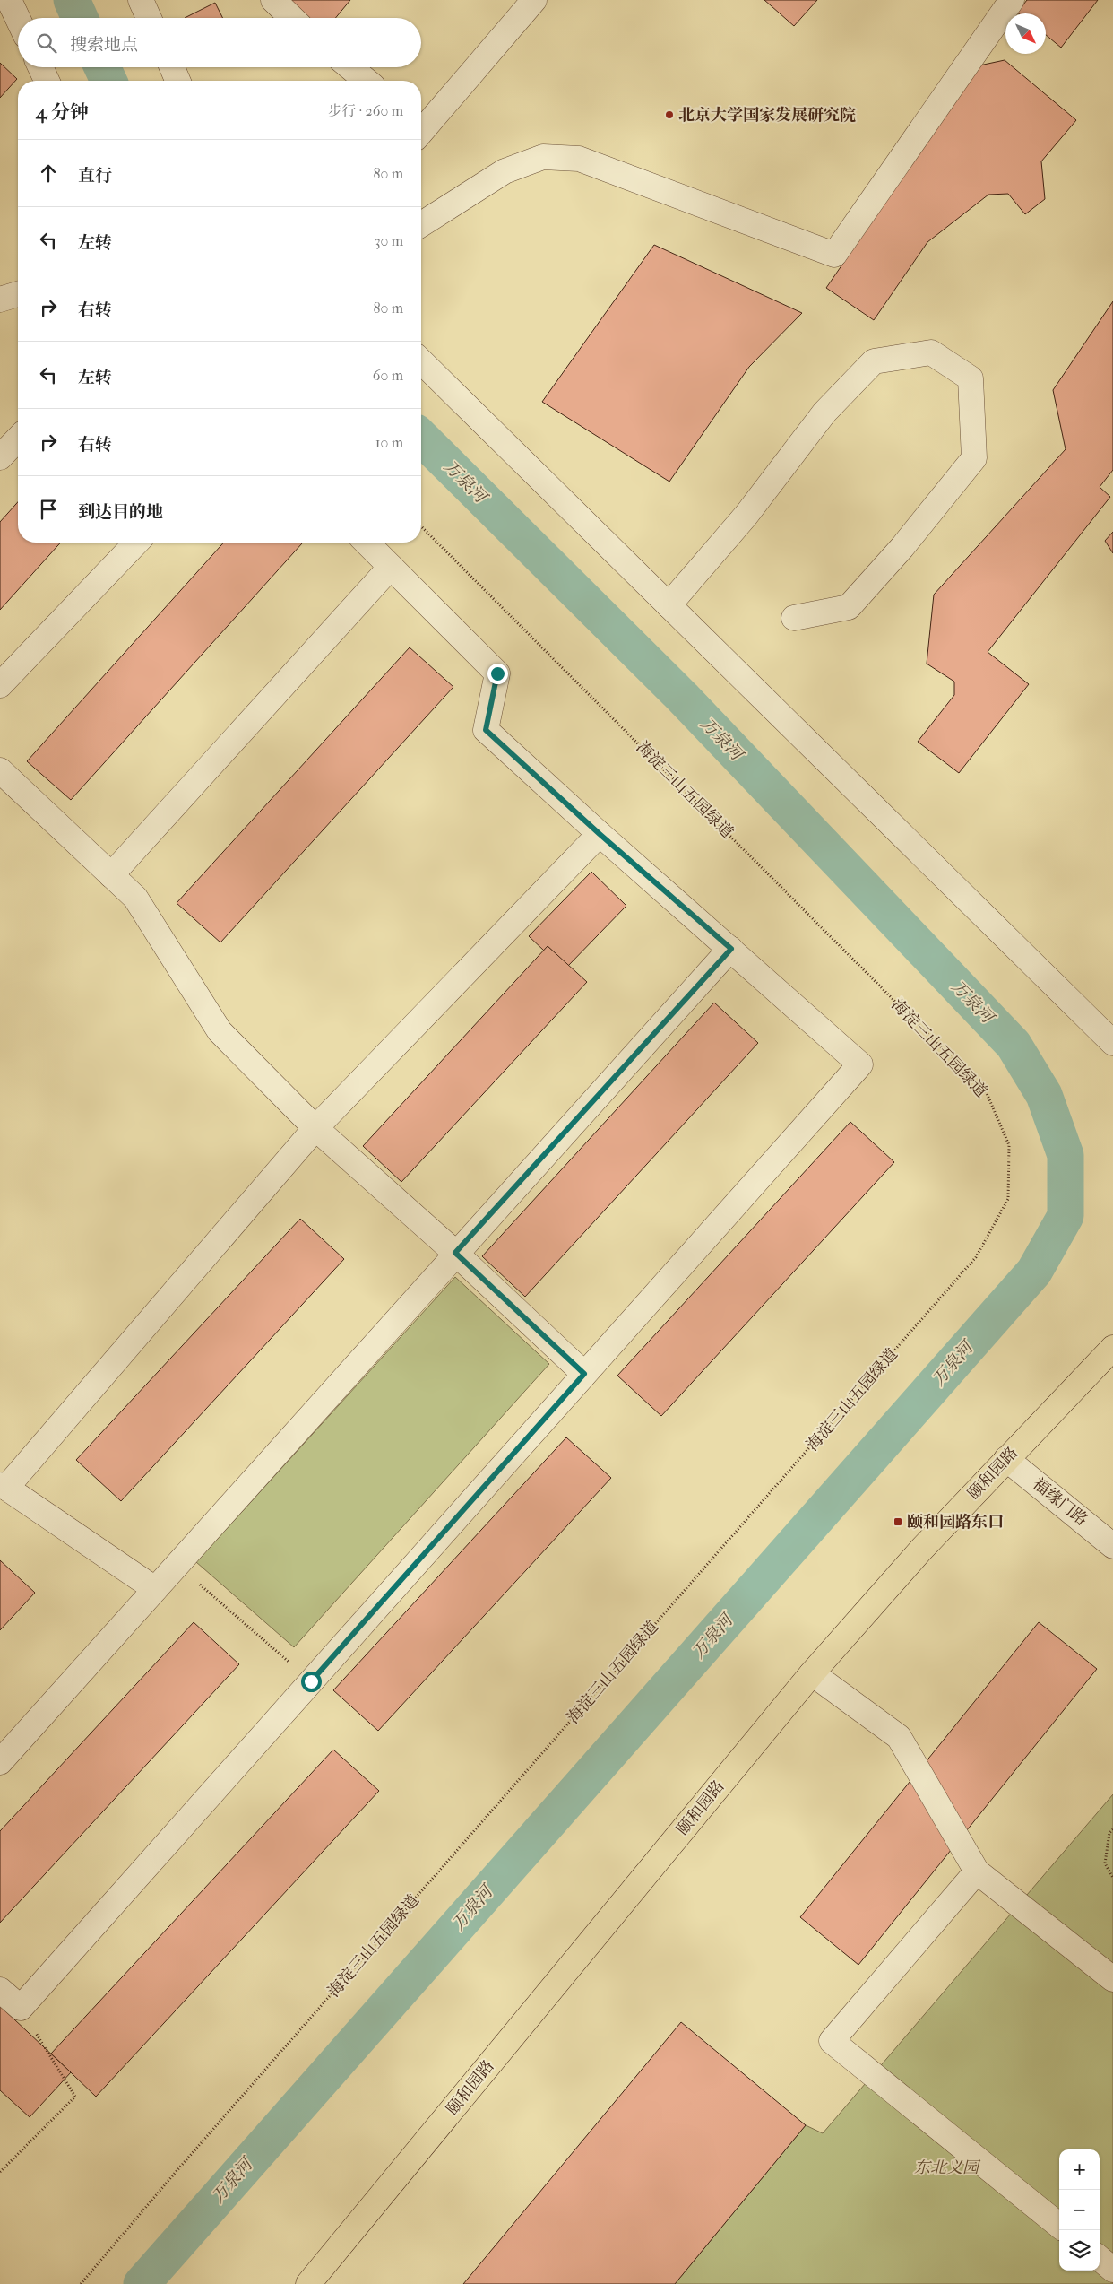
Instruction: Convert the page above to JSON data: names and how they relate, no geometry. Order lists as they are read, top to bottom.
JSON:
{
  "streets": {
    "main road": ["颐和园路"],
    "street": ["福缘门路"],
    "path": ["海淀三山五园绿道"]
  },
  "crossings": [
    ["颐和园路", "福缘门路"]
  ],
  "water": ["万泉河"],
  "parks": ["东北义园"],
  "places": {
    "other": ["北京大学国家发展研究院"],
    "transit": ["颐和园路东口"]
  },
  "north": "bottom right",
  "page": {
    "search": "搜索地点",
    "heading": ["4 分钟", "步行 · 260 m"],
    "list": [
      ["直行", "80 m"],
      ["左转", "30 m"],
      ["右转", "80 m"],
      ["左转", "60 m"],
      ["右转", "10 m"],
      "到达目的地"
    ],
    "map_buttons": ["+", "−"]
  }
}
